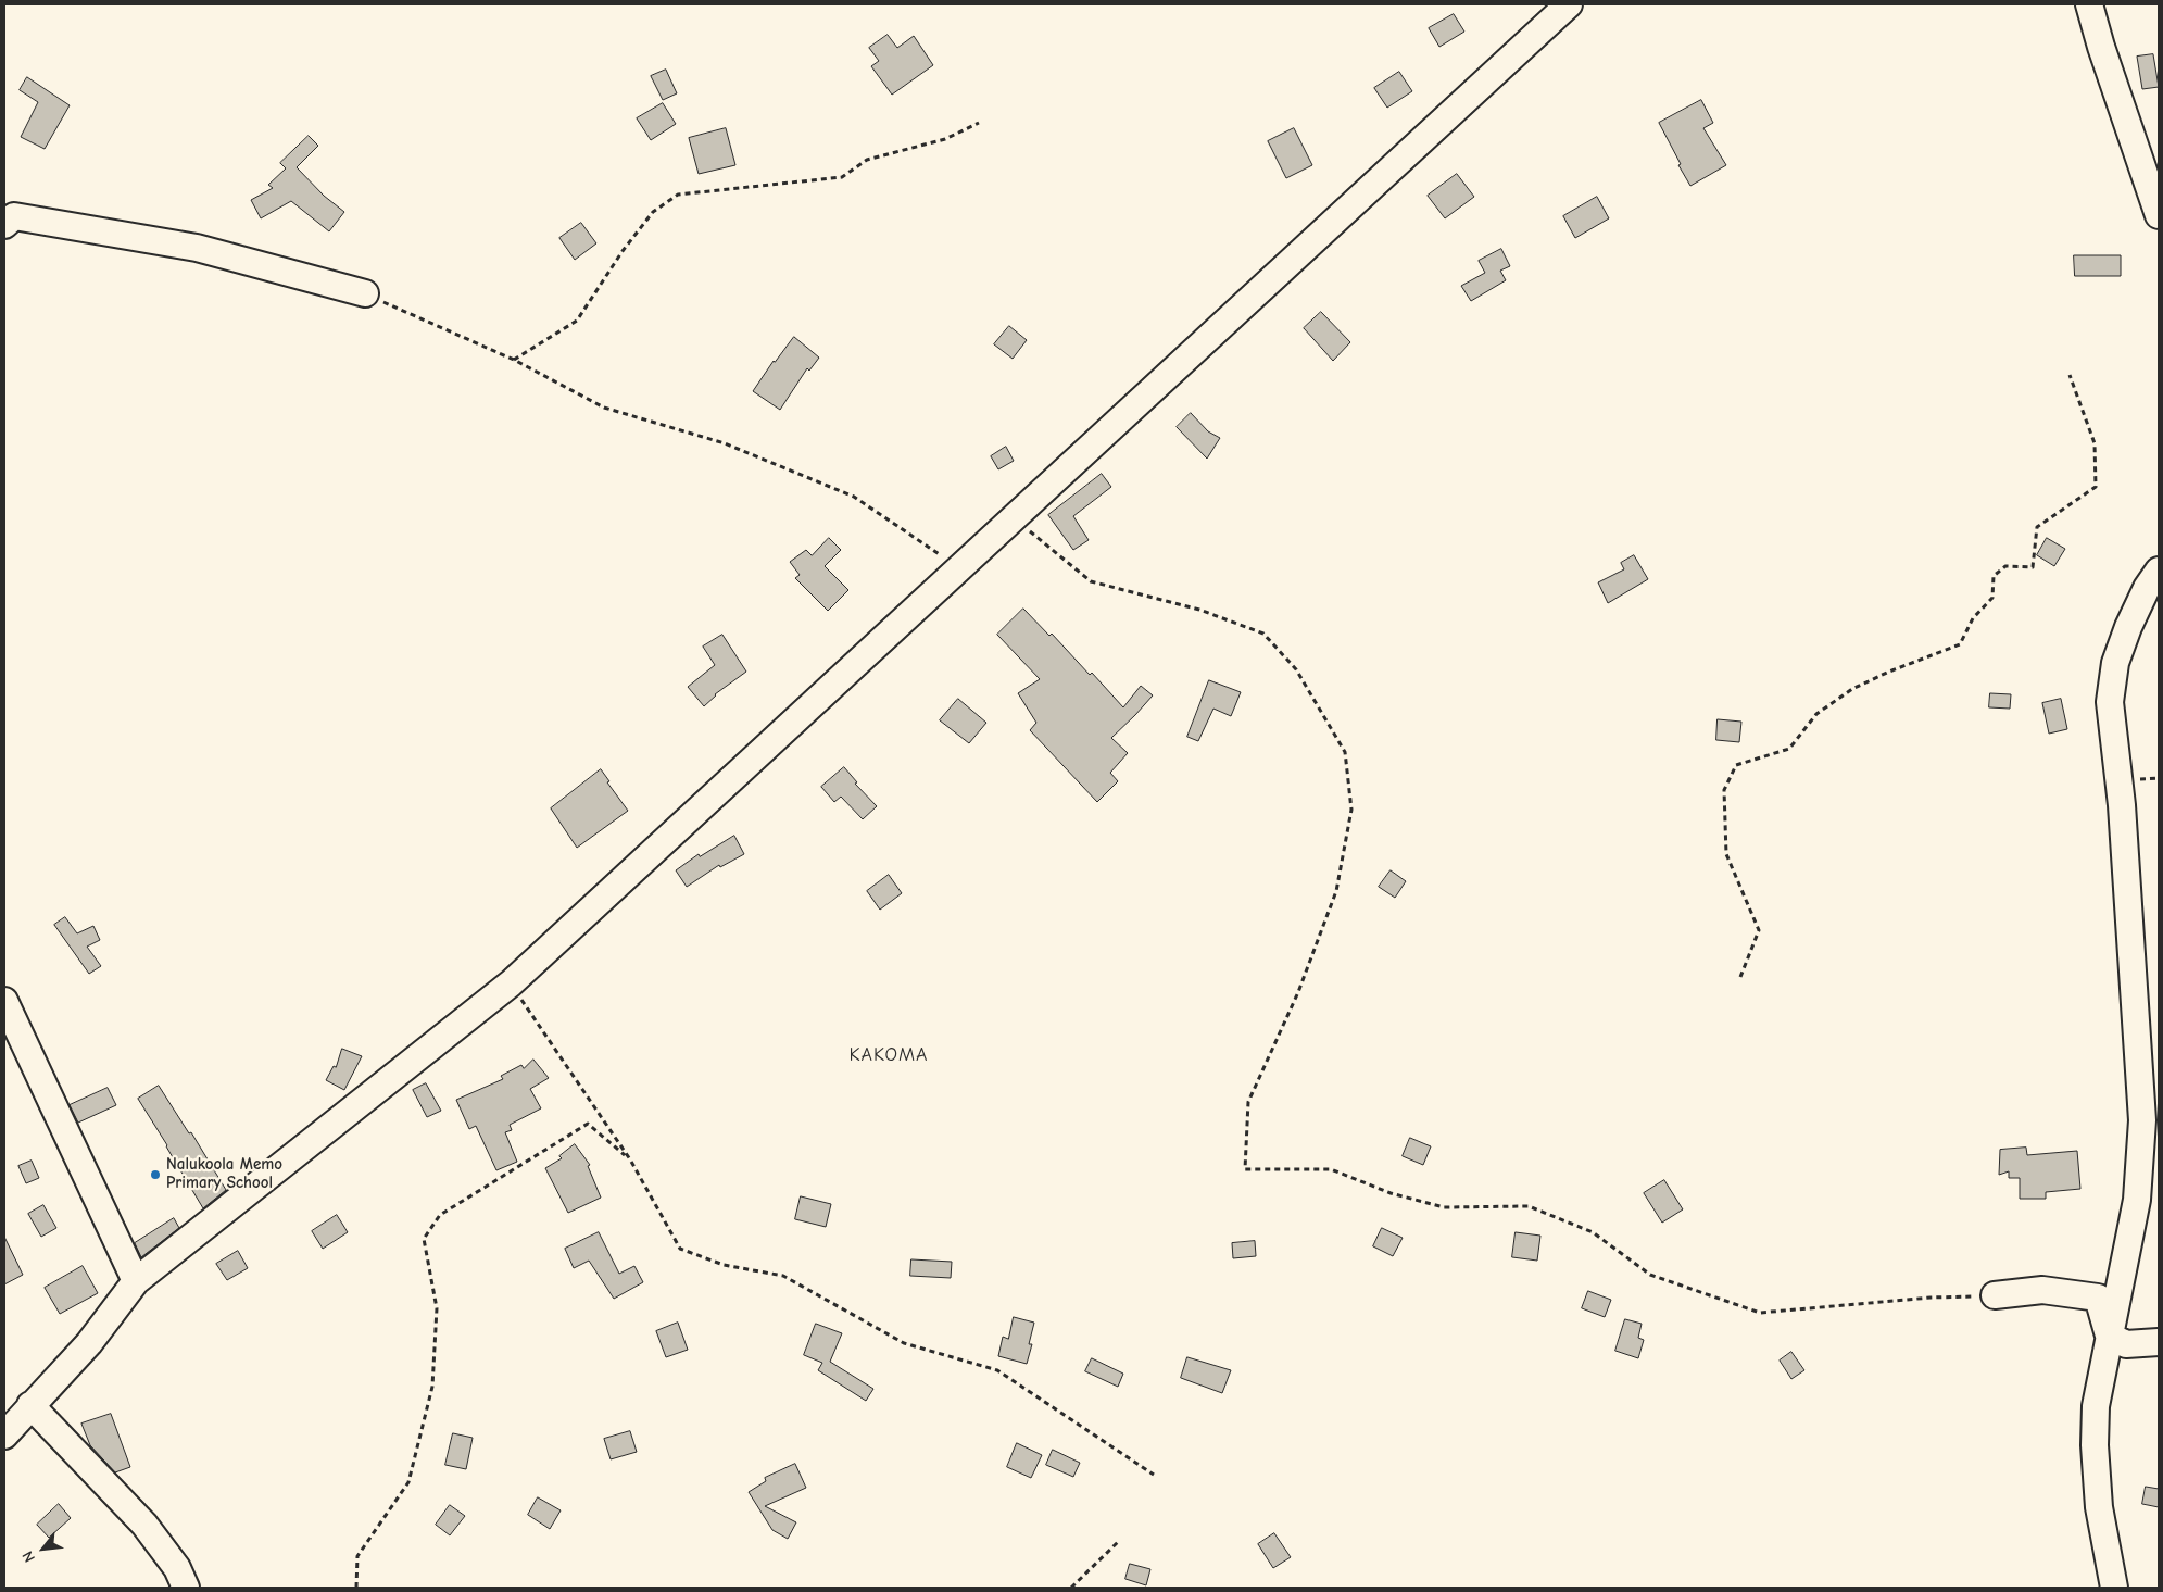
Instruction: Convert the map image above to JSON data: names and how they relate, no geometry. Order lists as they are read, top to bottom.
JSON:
{
  "districts": ["KAKOMA"],
  "places": ["Nalukoola Memo Primary School"],
  "north": "bottom left"
}
